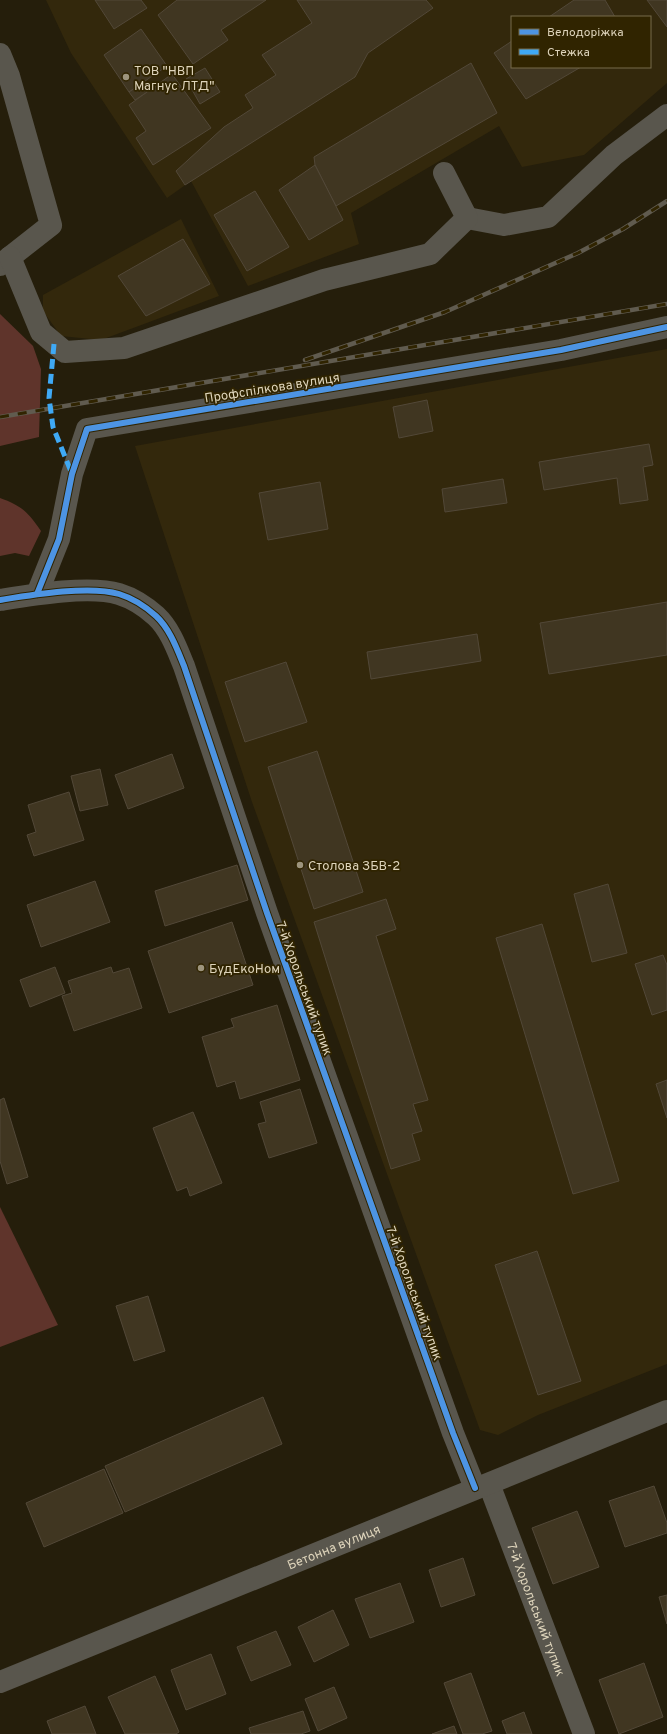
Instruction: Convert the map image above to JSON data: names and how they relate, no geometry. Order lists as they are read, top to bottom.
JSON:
{
  "streets": {
    "street": ["Профспілкова вулиця", "7-й Хорольський тупик", "Бетонна вулиця"]
  },
  "crossings": [
    ["Профспілкова вулиця", "7-й Хорольський тупик"],
    ["7-й Хорольський тупик", "Бетонна вулиця"]
  ],
  "places": ["ТОВ \"НВП Магнус ЛТД\"", "Столова ЗБВ-2", "БудЕкоНом"],
  "legend": ["Велодоріжка", "Стежка"]
}
